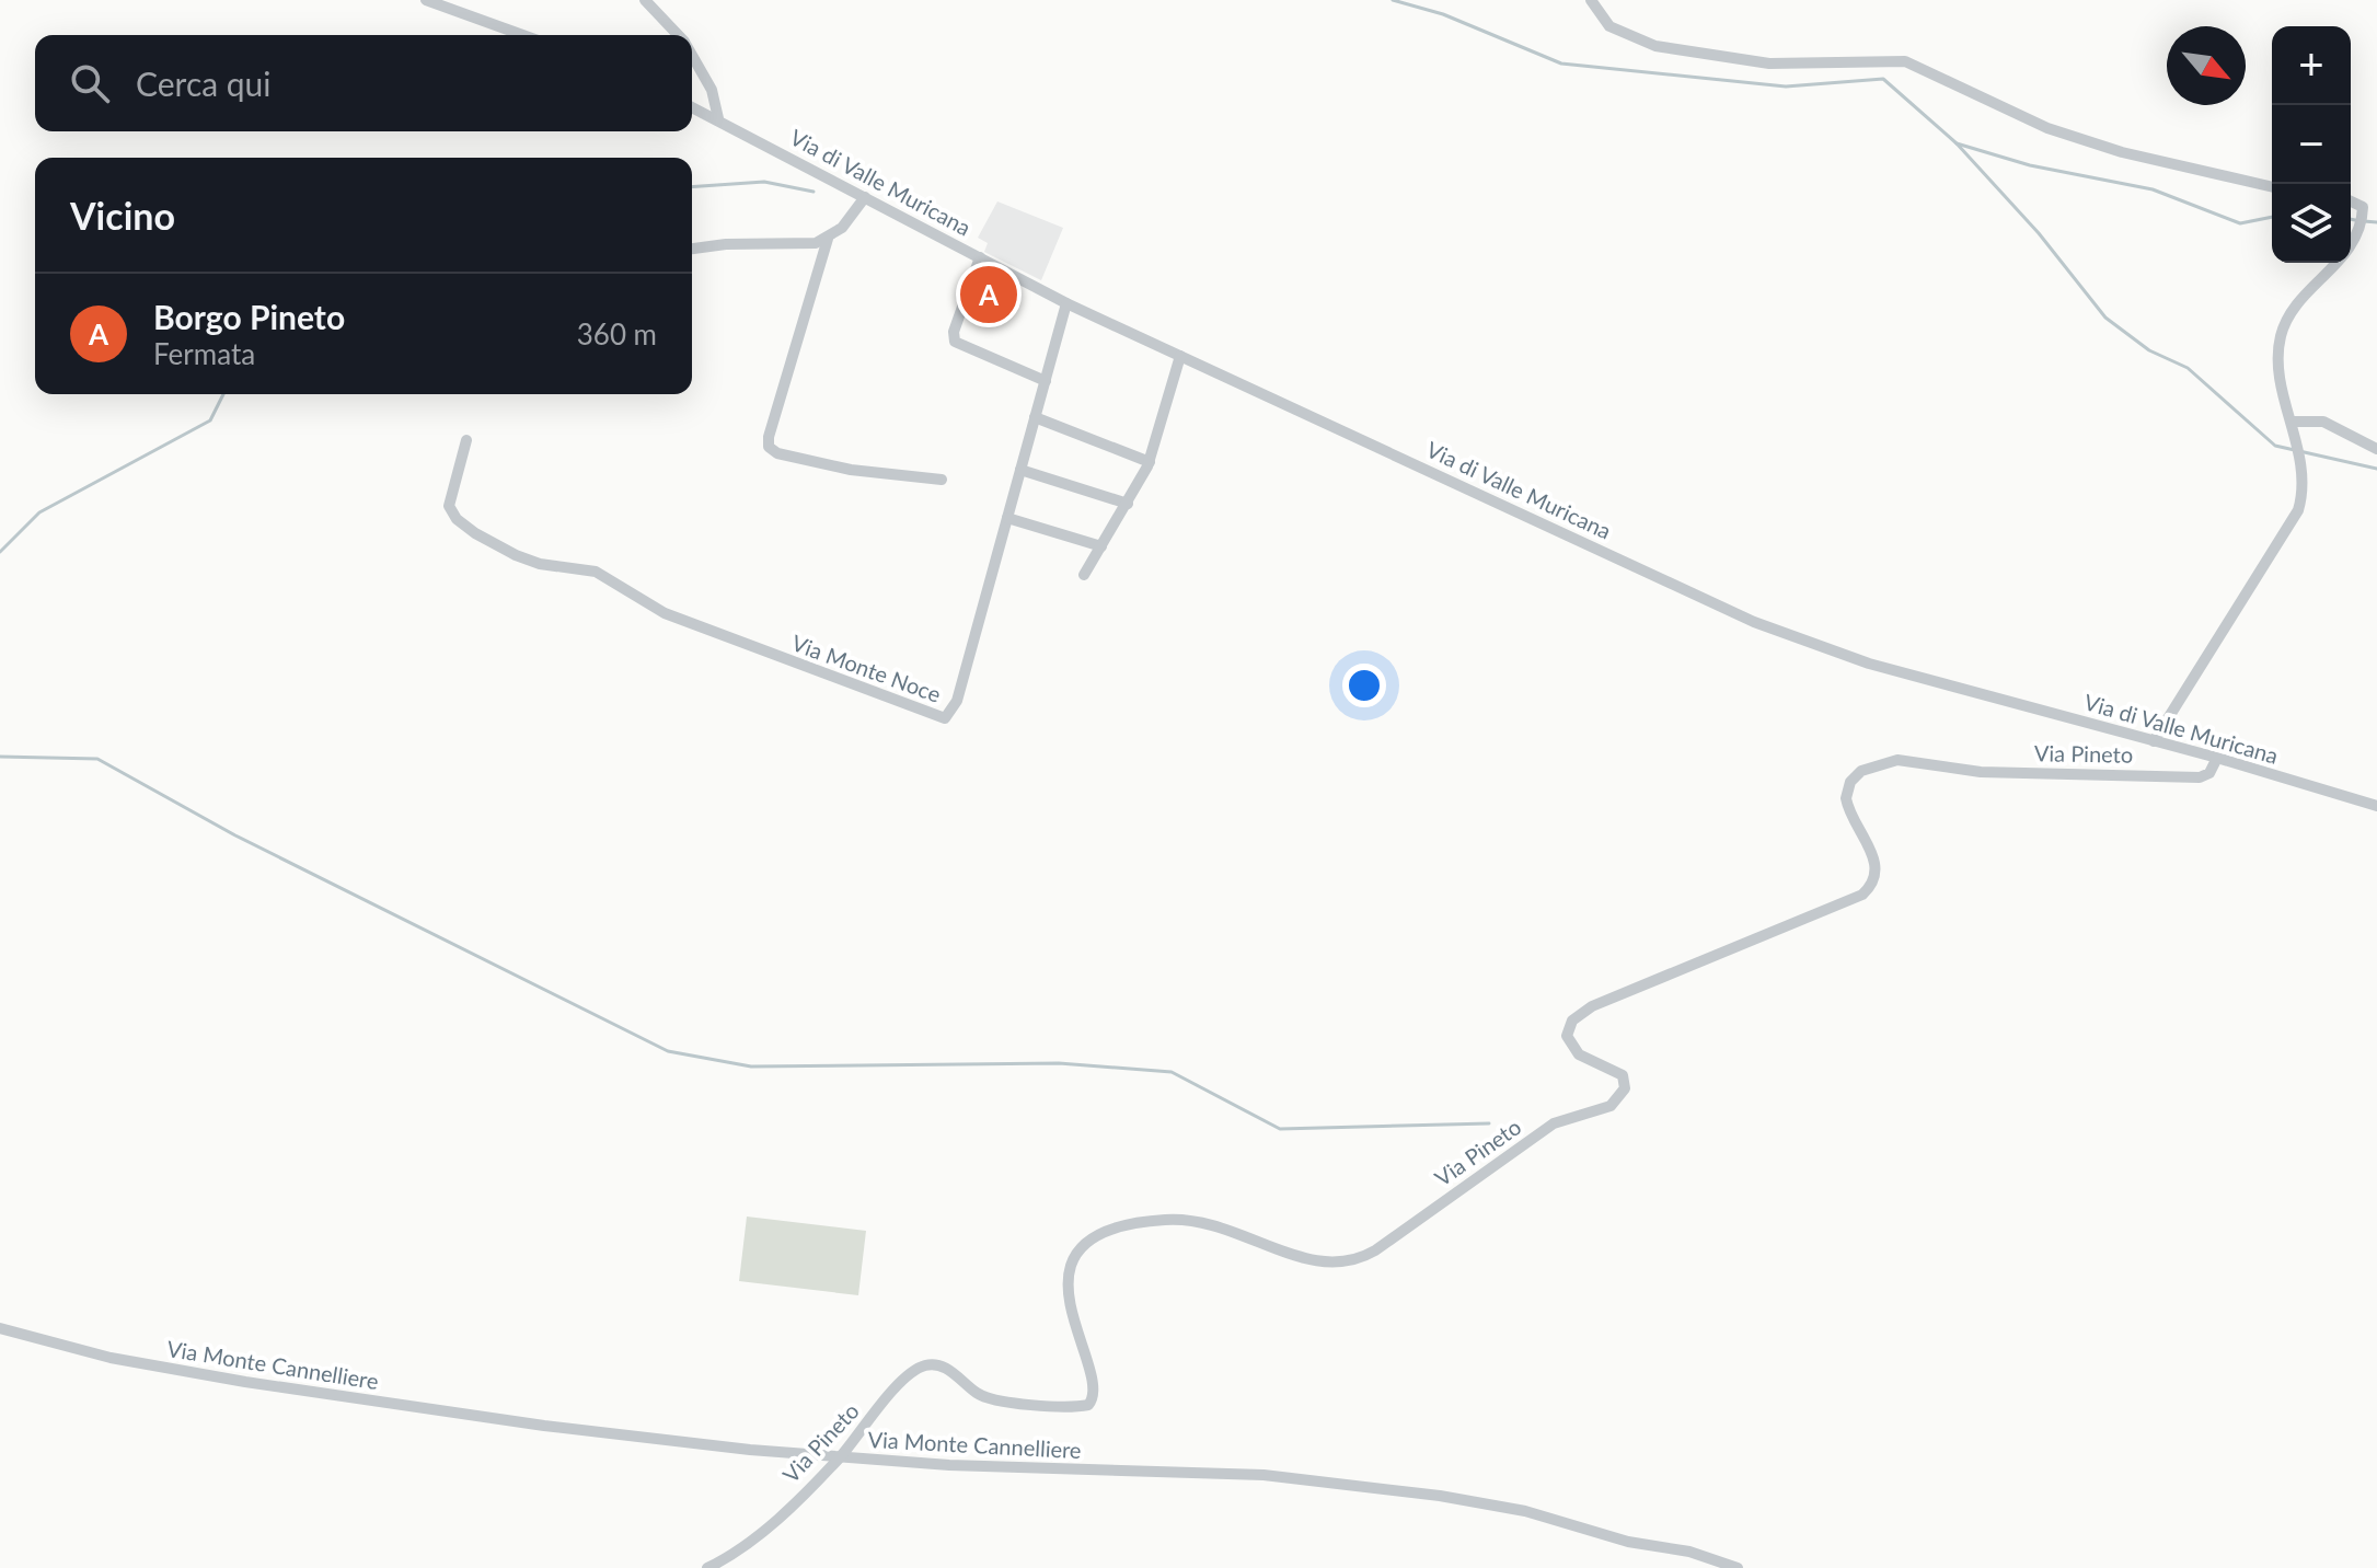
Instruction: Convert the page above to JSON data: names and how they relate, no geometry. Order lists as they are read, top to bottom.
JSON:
{
  "streets": {
    "street": [
      "Via di Valle Muricana",
      "Via Monte Noce",
      "Via Pineto",
      "Via Monte Cannelliere"
    ]
  },
  "crossings": [
    ["Via di Valle Muricana", "Via Monte Noce"],
    ["Via di Valle Muricana", "Via Pineto"],
    ["Via Pineto", "Via Monte Cannelliere"]
  ],
  "north": "bottom right",
  "page": {
    "map_buttons": ["+", "−"],
    "search": "Cerca qui",
    "heading": "Vicino",
    "pins": "A",
    "list": [
      {
        "mark": "A",
        "name": "Borgo Pineto",
        "note": "Fermata",
        "value": "360 m"
      }
    ]
  }
}
